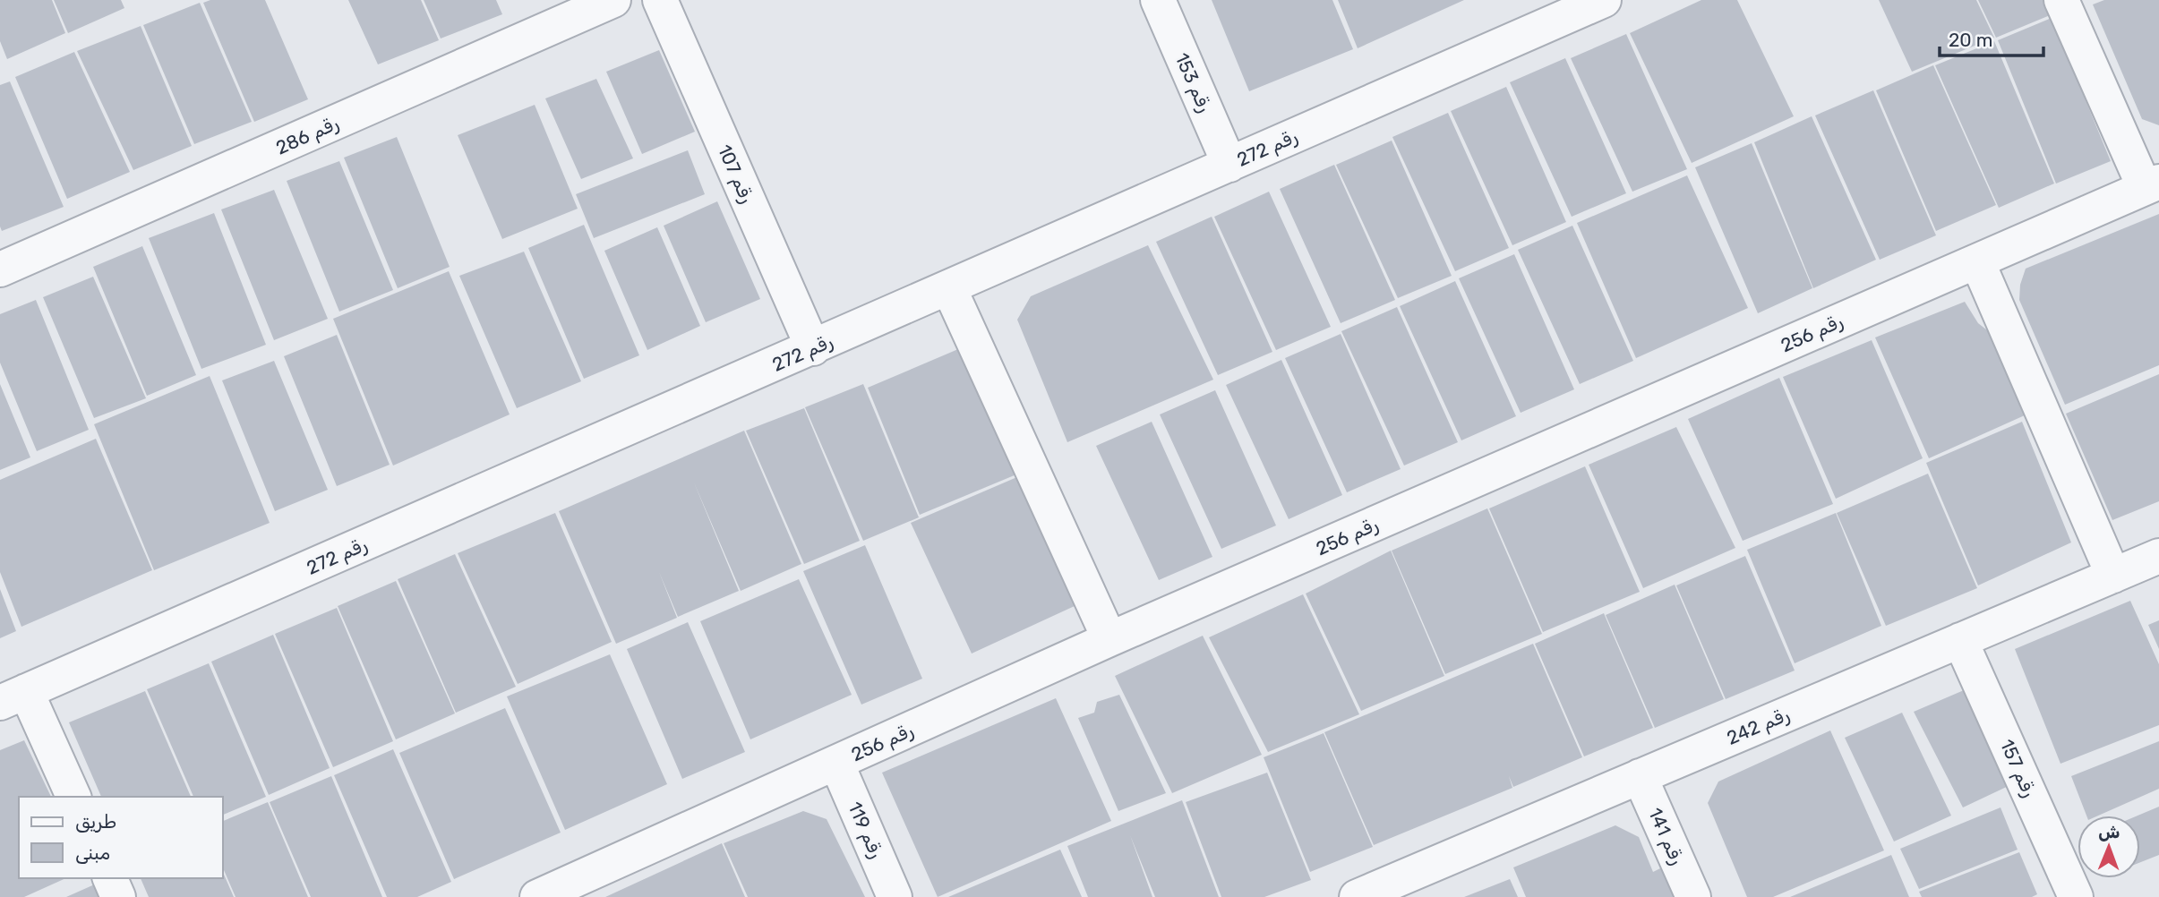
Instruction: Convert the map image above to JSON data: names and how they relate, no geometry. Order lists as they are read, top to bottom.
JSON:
{
  "streets": {
    "street": [
      "رقم 153",
      "رقم 286",
      "رقم 272",
      "رقم 107",
      "رقم 256",
      "رقم 242",
      "رقم 157",
      "رقم 119",
      "رقم 141"
    ]
  },
  "crossings": [
    ["رقم 153", "رقم 272"],
    ["رقم 272", "رقم 107"],
    ["رقم 256", "رقم 119"],
    ["رقم 242", "رقم 157"],
    ["رقم 242", "رقم 141"]
  ],
  "legend": ["طريق", "مبنى"],
  "scale_bar": "20 m",
  "north": "top"
}
